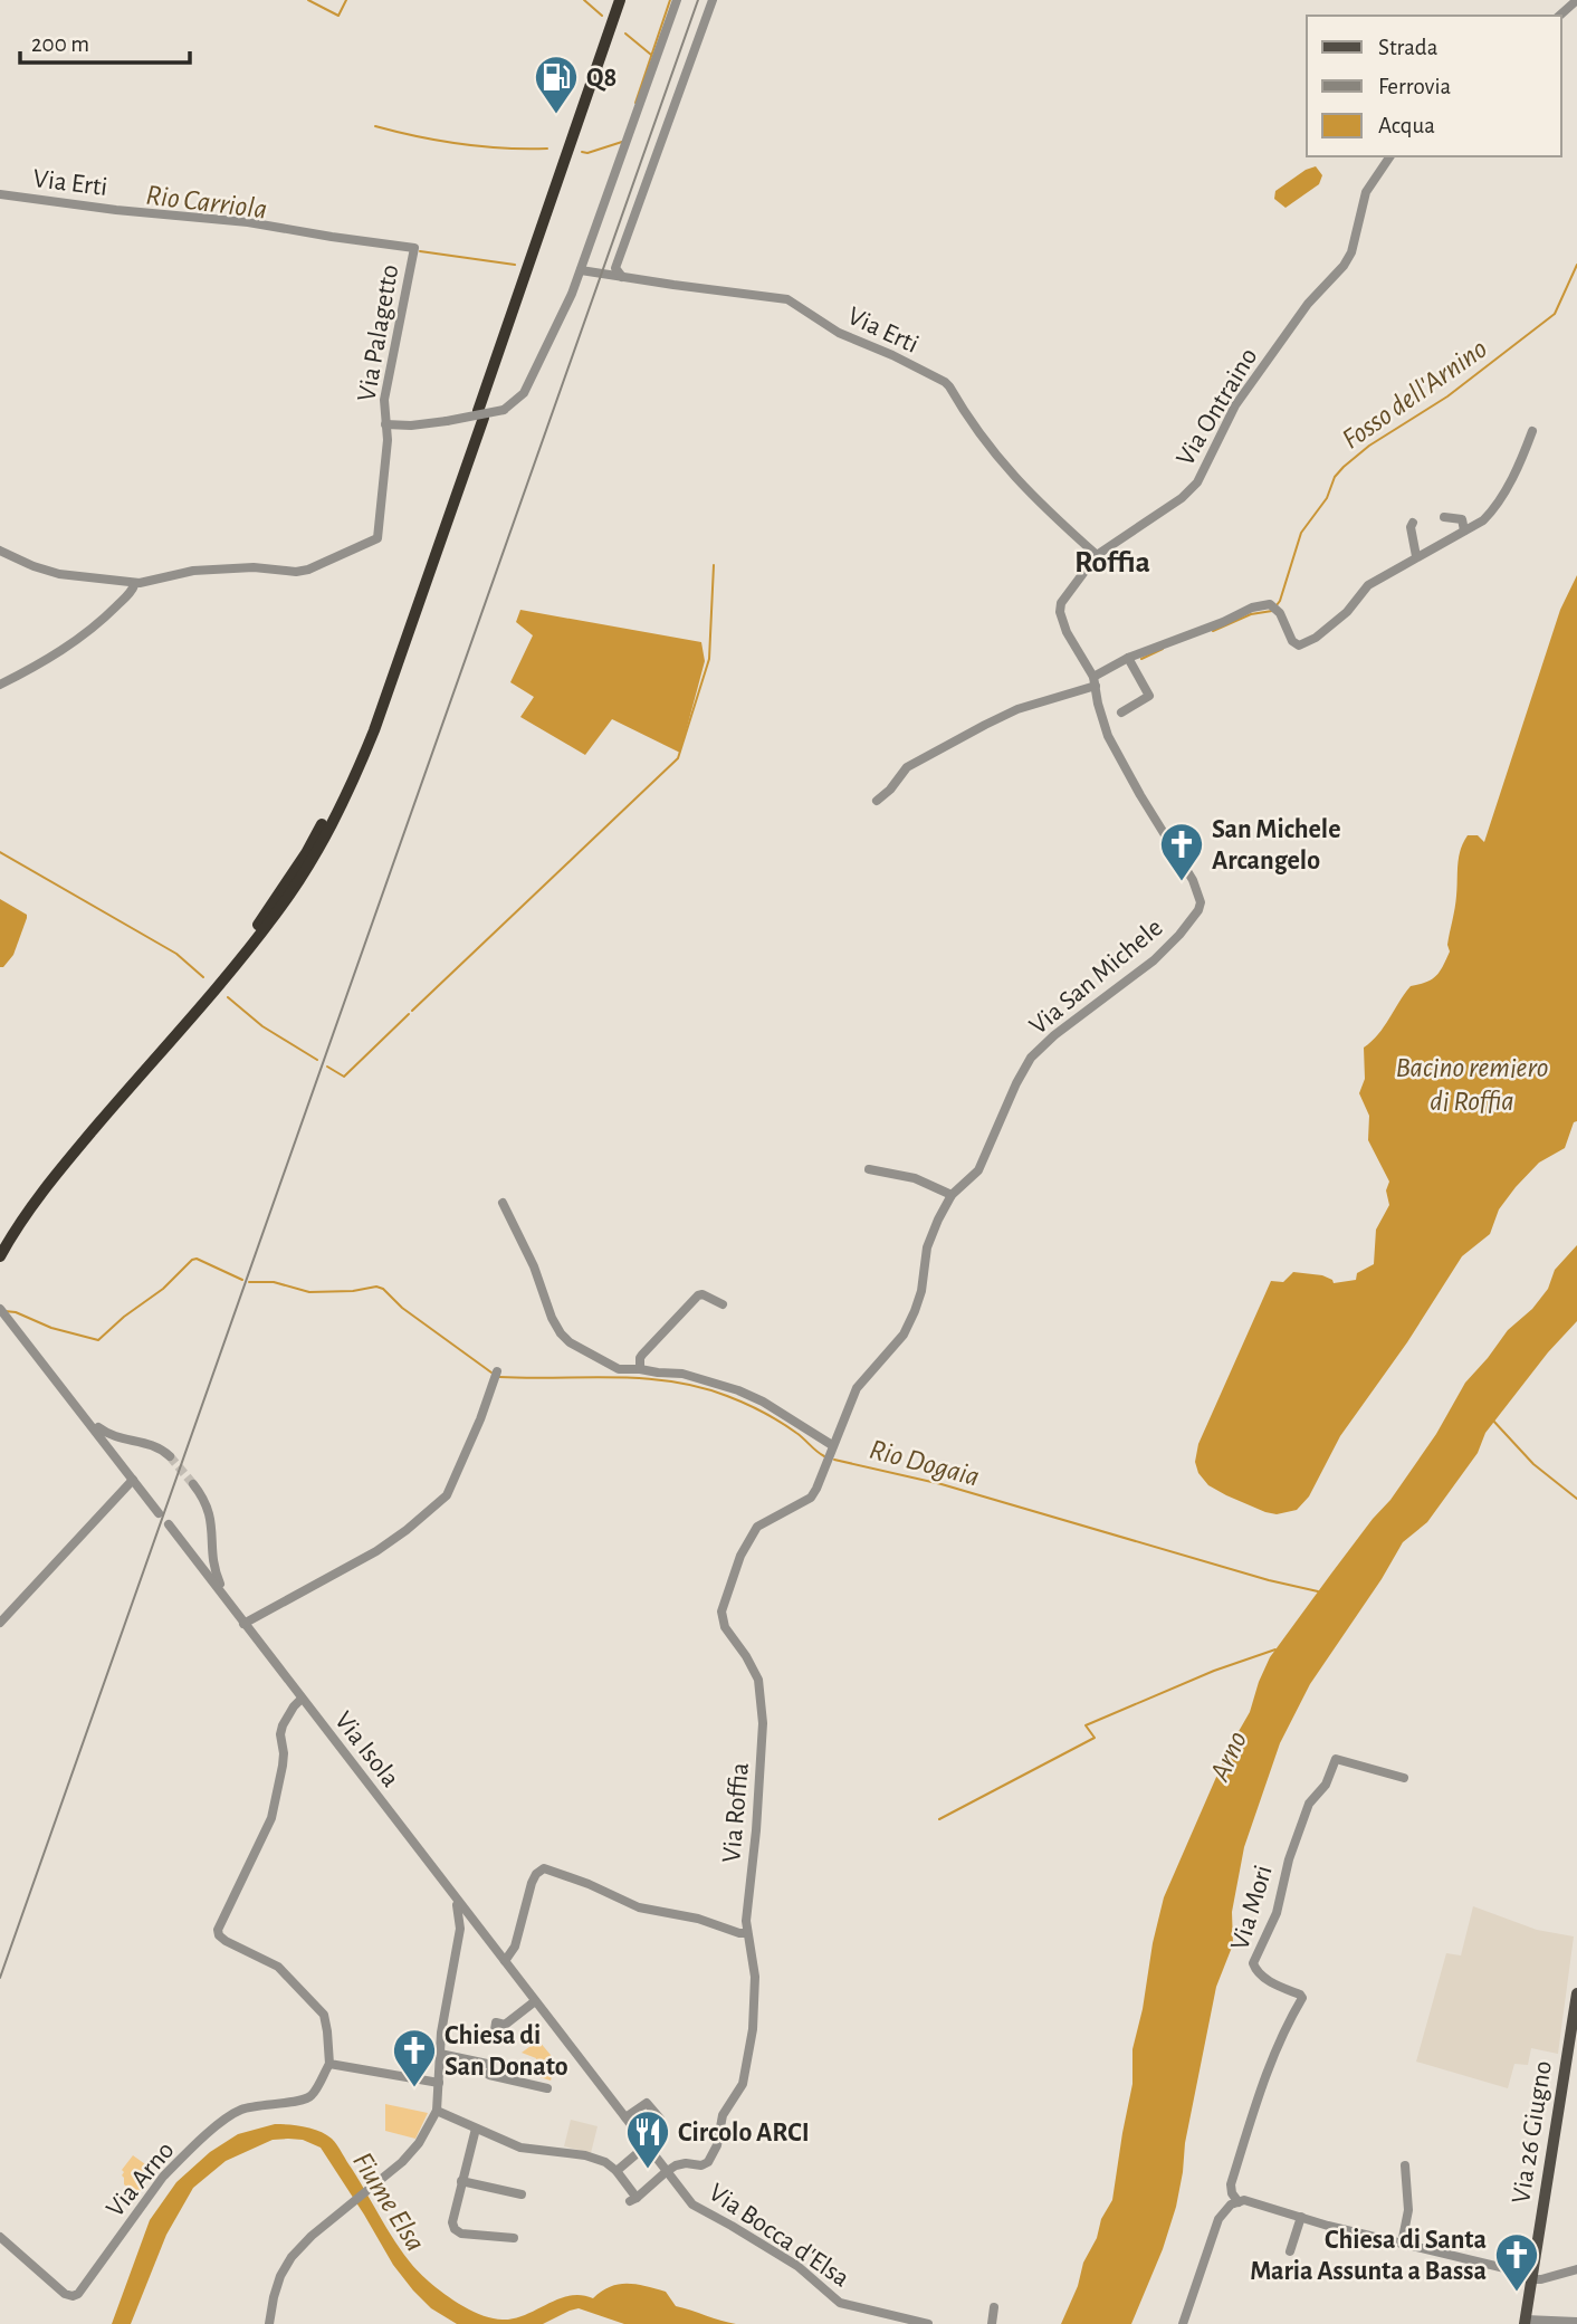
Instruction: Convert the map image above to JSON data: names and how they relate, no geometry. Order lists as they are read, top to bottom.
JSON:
{
  "streets": {
    "main road": ["Via 26 Giugno"],
    "street": [
      "Via Erti",
      "Via Palagetto",
      "Via Ontraino",
      "Via San Michele",
      "Via Isola",
      "Via Roffia",
      "Via Mori",
      "Via Arno",
      "Via Bocca d'Elsa"
    ]
  },
  "crossings": [
    ["Via Erti", "Via Palagetto"],
    ["Via Erti", "Via Ontraino"],
    ["Via Ontraino", "Via San Michele"],
    ["Via San Michele", "Via Roffia"],
    ["Via Isola", "Via Roffia"],
    ["Via Isola", "Via Bocca d'Elsa"],
    ["Via Roffia", "Via Bocca d'Elsa"]
  ],
  "districts": ["Roffia"],
  "water": [
    "Rio Carriola",
    "Fosso dell'Arnino",
    "Bacino remiero di Roffia",
    "Rio Dogaia",
    "Arno",
    "Fiume Elsa"
  ],
  "places": {
    "fuel station": ["Q8"],
    "church": ["San Michele Arcangelo", "Chiesa di San Donato", "Chiesa di Santa Maria Assunta a Bassa"],
    "restaurant": ["Circolo ARCI"]
  },
  "legend": ["Strada", "Ferrovia", "Acqua"],
  "scale_bar": "200 m"
}
